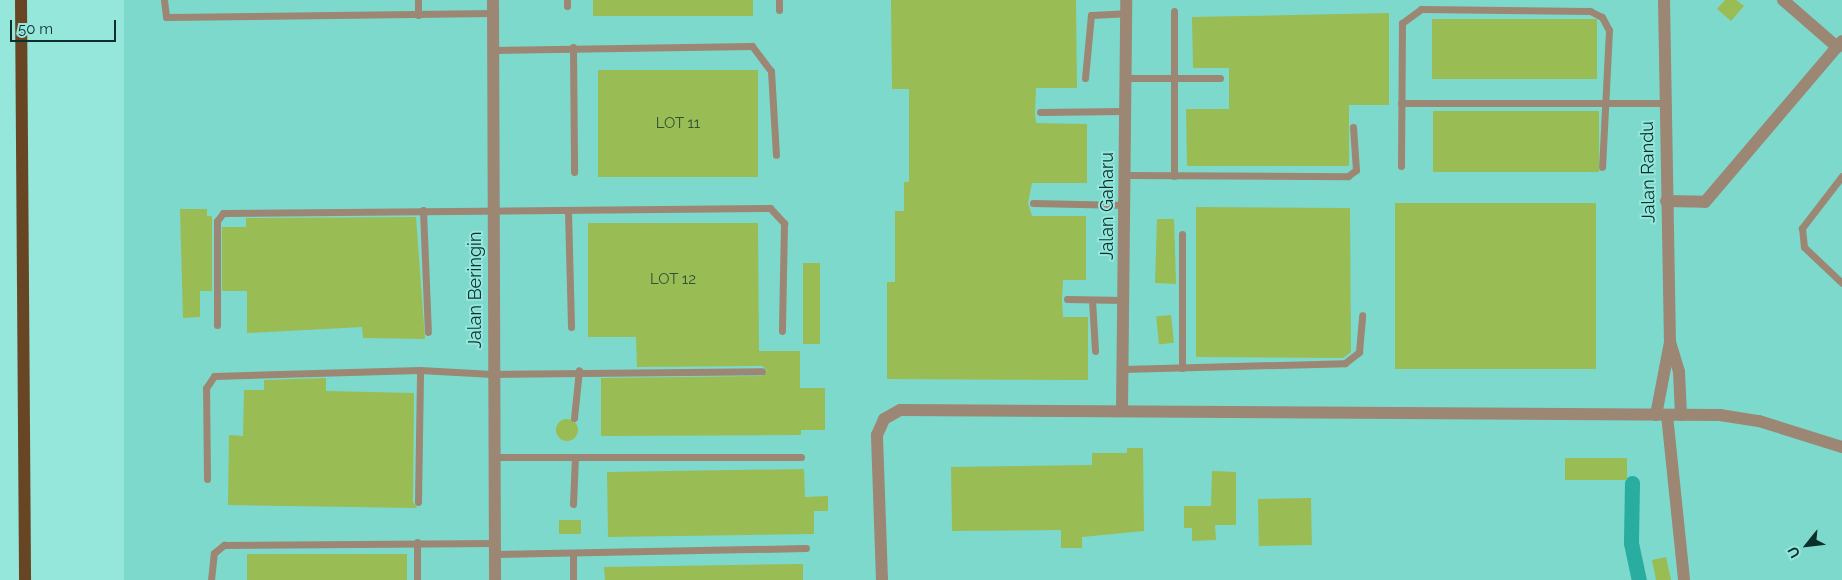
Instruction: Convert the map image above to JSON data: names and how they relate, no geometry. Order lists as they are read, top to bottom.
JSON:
{
  "streets": {
    "street": ["Jalan Randu", "Jalan Gaharu", "Jalan Beringin"]
  },
  "house_numbers": ["LOT 11", "LOT 12"],
  "scale_bar": "50 m",
  "north": "bottom left"
}
